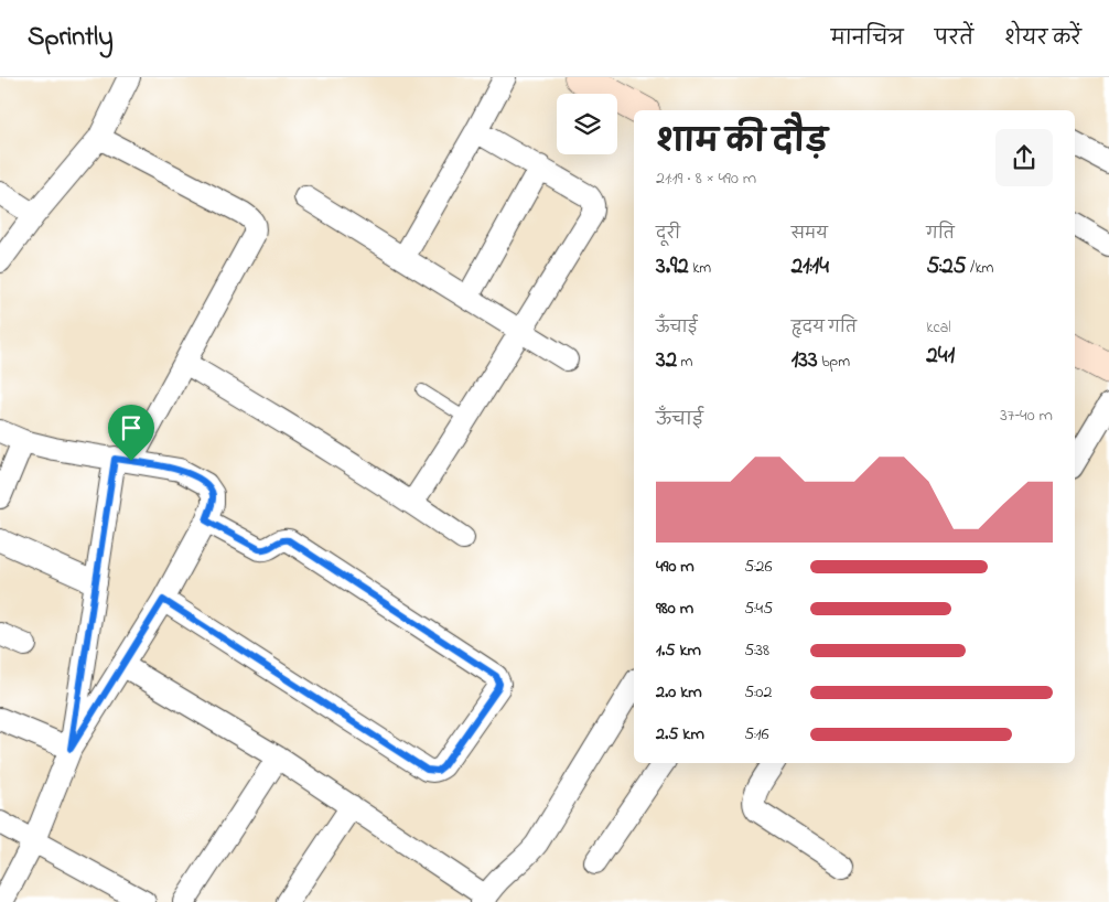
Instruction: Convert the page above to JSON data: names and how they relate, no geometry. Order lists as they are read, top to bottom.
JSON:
{
  "page": {
    "header": "Sprintly",
    "nav": ["मानचित्र", "परतें", "शेयर करें"],
    "heading": ["शाम की दौड़", "21:19 · 8 × 490 m"],
    "stats": [
      ["दूरी", "3.92 km"],
      ["समय", "21:14"],
      ["गति", "5:25 /km"],
      ["ऊँचाई", "32 m"],
      ["हृदय गति", "133 bpm"],
      ["kcal", "241"]
    ],
    "chart": ["ऊँचाई", "37–40 m"],
    "list": [
      {
        "name": "490 m",
        "note": "5:26"
      },
      {
        "name": "980 m",
        "note": "5:45"
      },
      {
        "name": "1.5 km",
        "note": "5:38"
      },
      {
        "name": "2.0 km",
        "note": "5:02"
      },
      {
        "name": "2.5 km",
        "note": "5:16"
      }
    ]
  }
}
